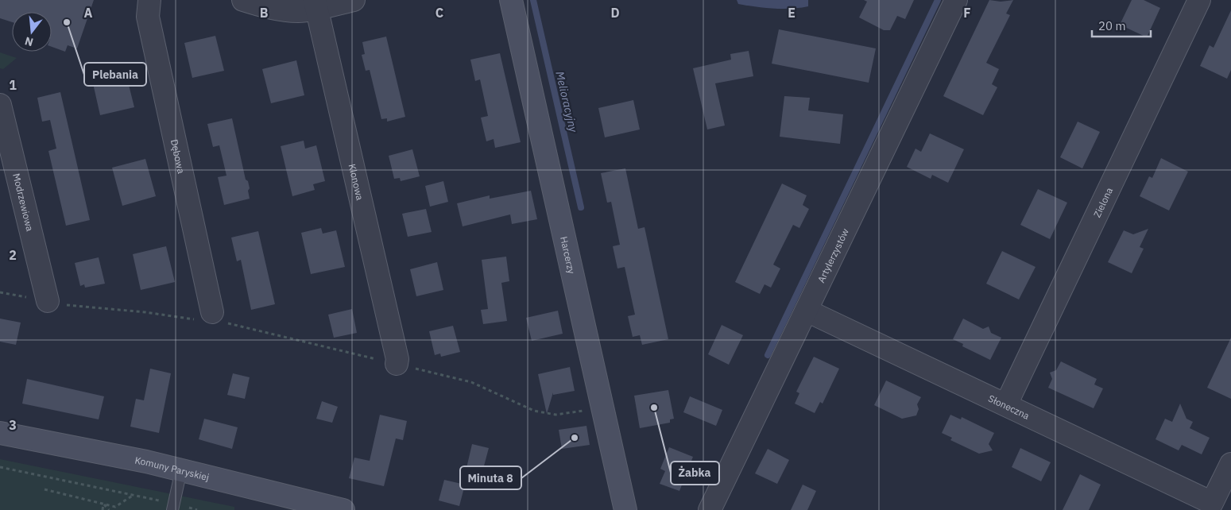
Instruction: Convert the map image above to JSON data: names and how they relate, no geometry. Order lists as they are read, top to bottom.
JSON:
{
  "streets": {
    "street": [
      "Dębowa",
      "Klonowa",
      "Modrzewiowa",
      "Zielona",
      "Harcerzy",
      "Artylerzystów",
      "Słoneczna",
      "Komuny Paryskiej"
    ]
  },
  "crossings": [
    ["Zielona", "Słoneczna"],
    ["Artylerzystów", "Słoneczna"]
  ],
  "water": ["Melioracyjny"],
  "places": ["Plebania", "Żabka", "Minuta 8"],
  "scale_bar": "20 m",
  "north": "bottom",
  "grid": {
    "columns": [
      "A",
      "B",
      "C",
      "D",
      "E",
      "F"
    ],
    "rows": ["1", "2", "3"]
  }
}
